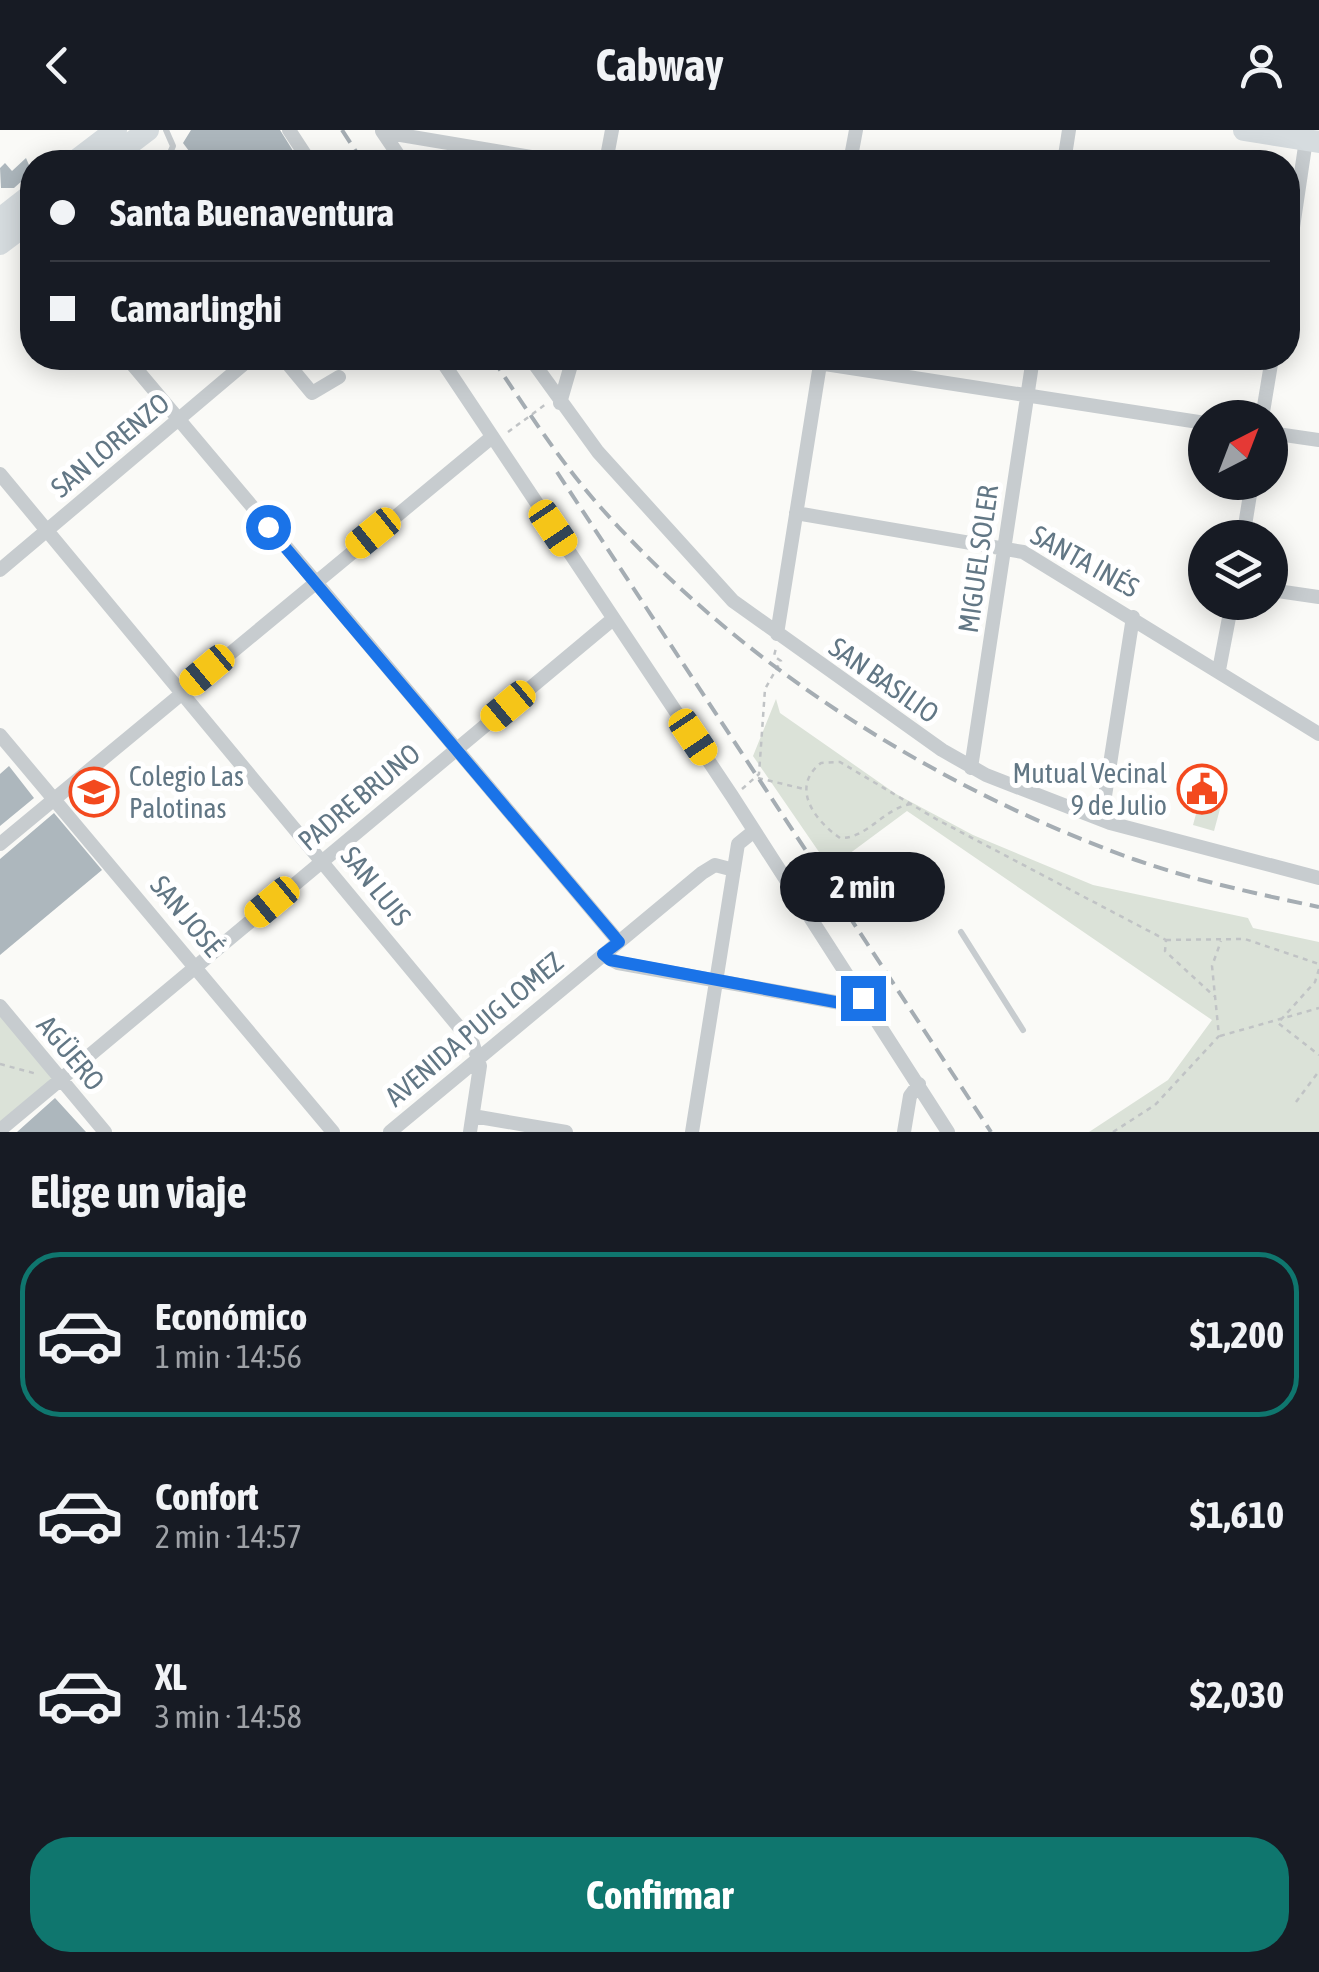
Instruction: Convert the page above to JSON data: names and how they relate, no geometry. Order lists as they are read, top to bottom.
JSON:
{
  "streets": {
    "street": [
      "SAN LORENZO",
      "MIGUEL SOLER",
      "SANTA INÉS",
      "SAN BASILIO",
      "PADRE BRUNO",
      "SAN LUIS",
      "SAN JOSÉ",
      "AVENIDA PUIG LOMEZ",
      "AGÜERO"
    ]
  },
  "crossings": [
    ["SAN LORENZO", "SAN LUIS"],
    ["MIGUEL SOLER", "SANTA INÉS"],
    ["MIGUEL SOLER", "SAN BASILIO"],
    ["PADRE BRUNO", "SAN LUIS"],
    ["PADRE BRUNO", "SAN JOSÉ"],
    ["PADRE BRUNO", "AGÜERO"],
    ["SAN LUIS", "AVENIDA PUIG LOMEZ"]
  ],
  "places": {
    "public building": ["Mutual Vecinal 9 de Julio"],
    "school or university": ["Colegio Las Palotinas"]
  },
  "north": "top right",
  "page": {
    "header": "Cabway",
    "banner": ["Santa Buenaventura", "Camarlinghi"],
    "bubble": "2 min",
    "heading": "Elige un viaje",
    "list": [
      {
        "name": "Económico",
        "note": "1 min · 14:56",
        "value": "$1,200"
      },
      {
        "name": "Confort",
        "note": "2 min · 14:57",
        "value": "$1,610"
      },
      {
        "name": "XL",
        "note": "3 min · 14:58",
        "value": "$2,030"
      }
    ],
    "buttons": "Confirmar"
  }
}
